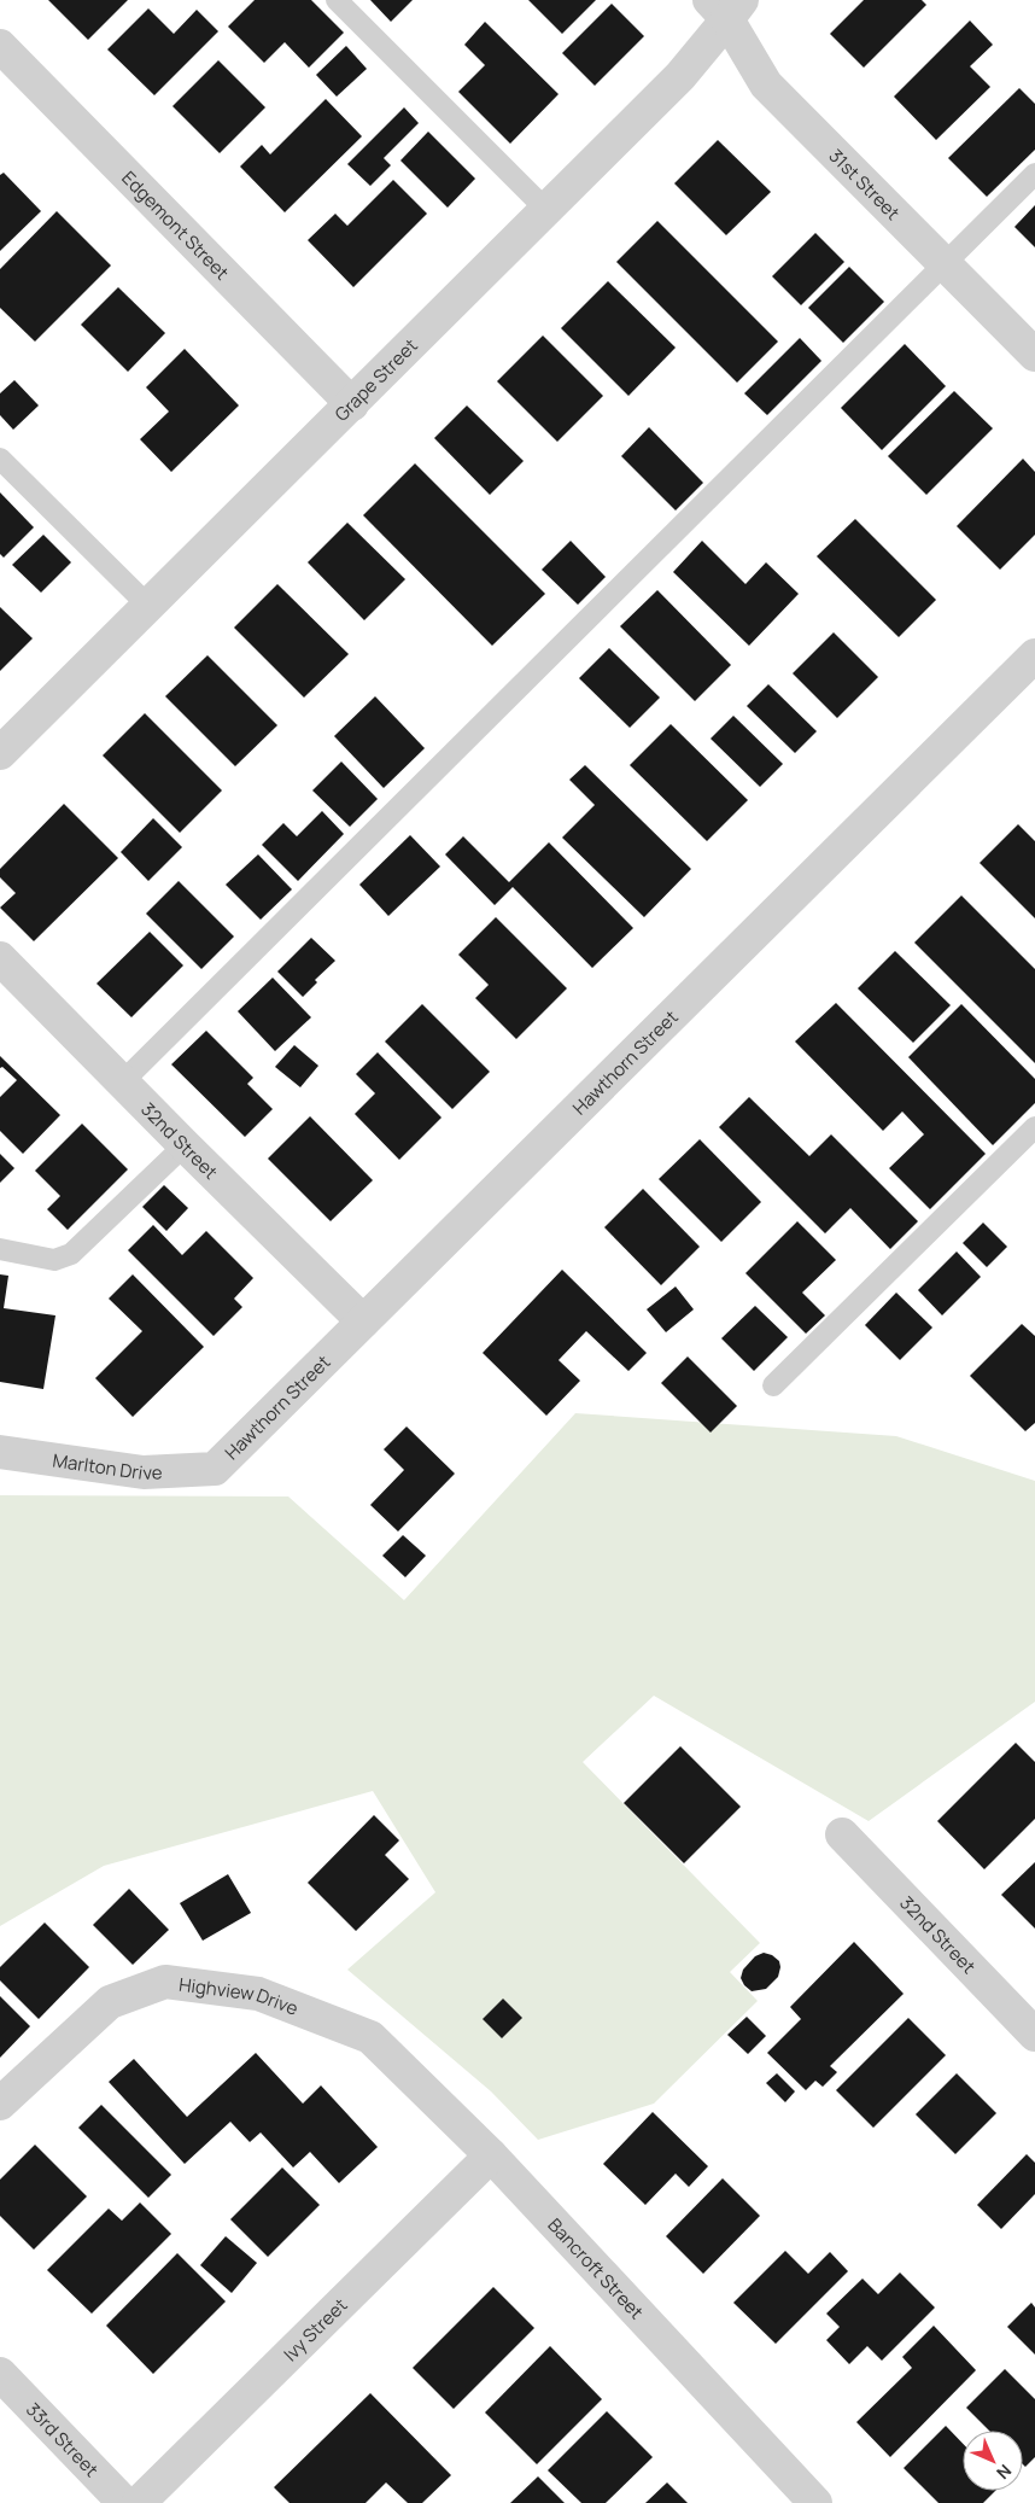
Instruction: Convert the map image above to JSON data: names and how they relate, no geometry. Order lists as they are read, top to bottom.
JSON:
{
  "streets": {
    "street": [
      "31st Street",
      "Edgemont Street",
      "Grape Street",
      "Hawthorn Street",
      "32nd Street",
      "Marlton Drive",
      "Highview Drive",
      "Bancroft Street",
      "Ivy Street",
      "33rd Street"
    ]
  },
  "crossings": [
    ["31st Street", "Grape Street"],
    ["Edgemont Street", "Grape Street"],
    ["Hawthorn Street", "32nd Street"],
    ["Hawthorn Street", "Marlton Drive"],
    ["Highview Drive", "Bancroft Street"],
    ["Bancroft Street", "Ivy Street"]
  ],
  "north": "bottom right"
}
